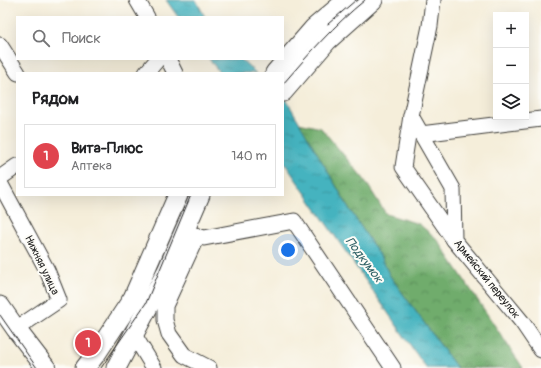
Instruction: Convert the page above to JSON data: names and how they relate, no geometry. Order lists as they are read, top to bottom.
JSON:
{
  "streets": {
    "street": ["Нижняя улица", "Армейский переулок"]
  },
  "water": ["Подкумок"],
  "page": {
    "map_buttons": ["+", "−"],
    "search": "Поиск",
    "heading": "Рядом",
    "list": [
      {
        "mark": "1",
        "name": "Вита-Плюс",
        "note": "Аптека",
        "value": "140 m"
      }
    ],
    "pins": "1"
  }
}
